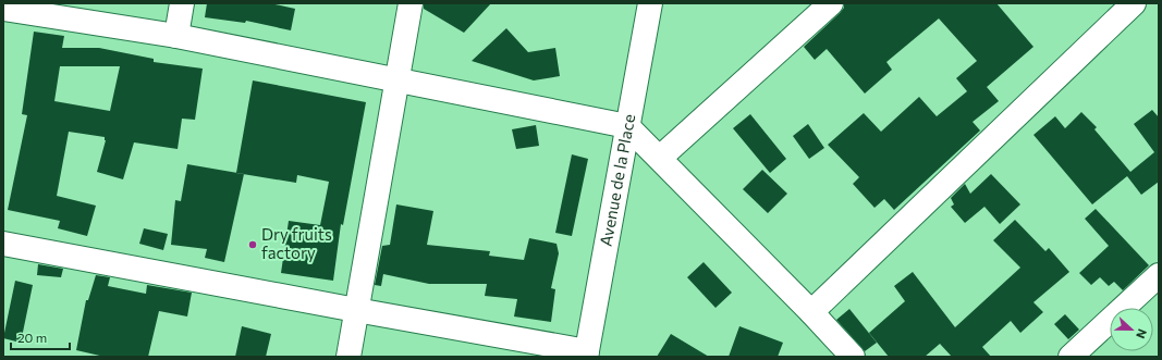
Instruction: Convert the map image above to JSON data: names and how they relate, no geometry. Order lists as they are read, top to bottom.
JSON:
{
  "streets": {
    "street": ["Avenue de la Place"]
  },
  "places": ["Dry fruits factory"],
  "scale_bar": "20 m",
  "north": "right"
}
